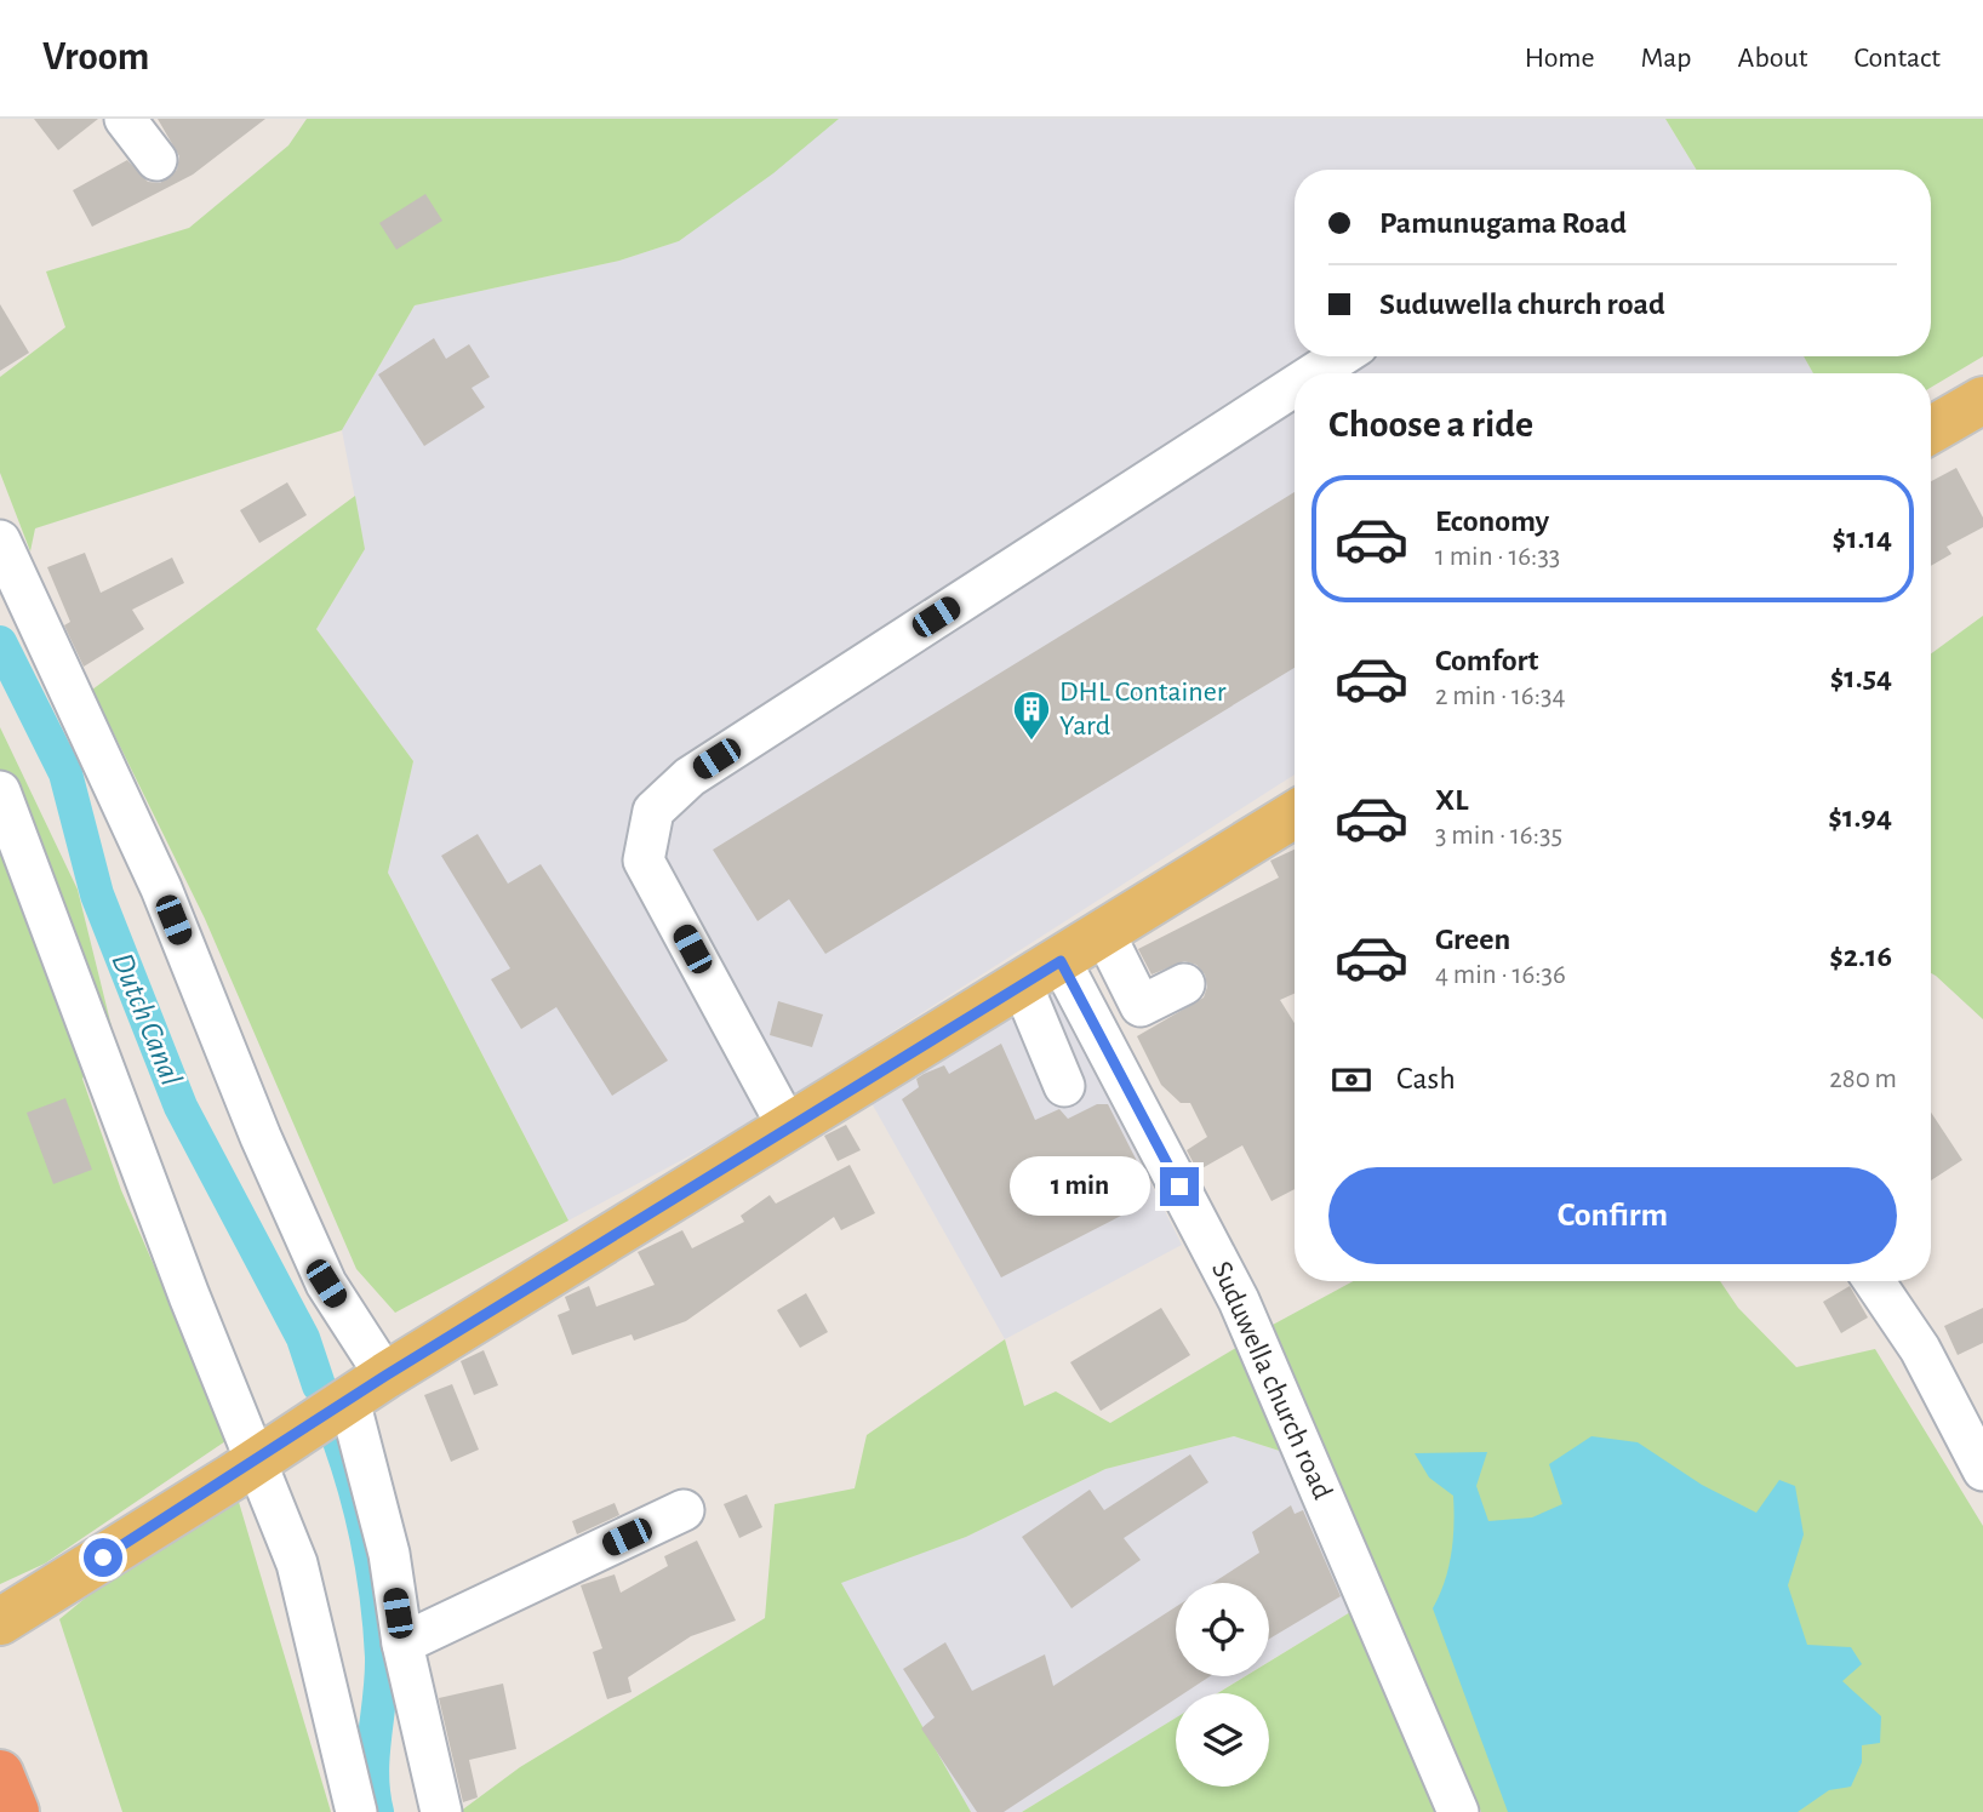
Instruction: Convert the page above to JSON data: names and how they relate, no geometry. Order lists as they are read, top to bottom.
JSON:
{
  "streets": {
    "street": ["Suduwella church road"]
  },
  "water": ["Dutch Canal"],
  "places": {
    "building": ["DHL Container Yard"]
  },
  "page": {
    "header": "Vroom",
    "nav": [
      "Home",
      "Map",
      "About",
      "Contact"
    ],
    "banner": ["Pamunugama Road", "Suduwella church road"],
    "heading": "Choose a ride",
    "list": [
      {
        "name": "Economy",
        "note": "1 min · 16:33",
        "value": "$1.14"
      },
      {
        "name": "Comfort",
        "note": "2 min · 16:34",
        "value": "$1.54"
      },
      {
        "name": "XL",
        "note": "3 min · 16:35",
        "value": "$1.94"
      },
      {
        "name": "Green",
        "note": "4 min · 16:36",
        "value": "$2.16"
      }
    ],
    "pay": ["Cash", "280 m"],
    "buttons": "Confirm",
    "bubble": "1 min"
  }
}
